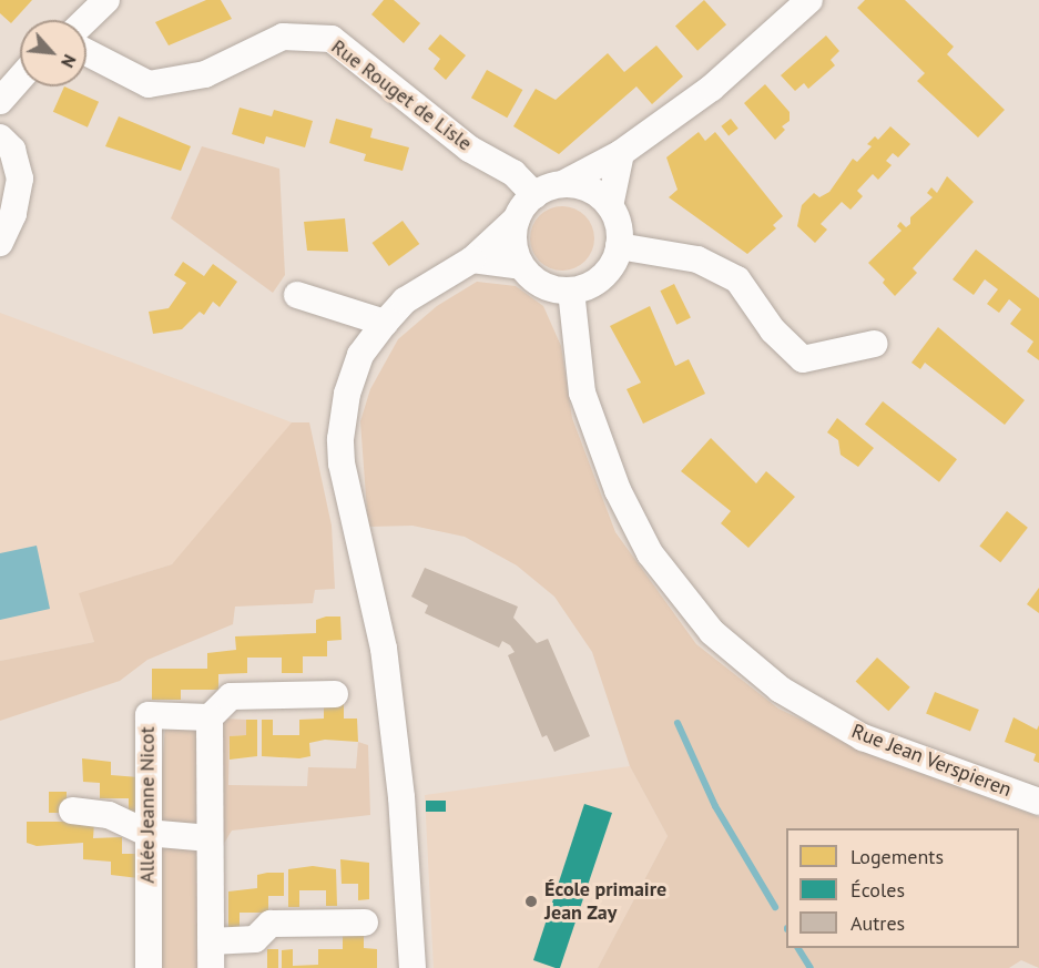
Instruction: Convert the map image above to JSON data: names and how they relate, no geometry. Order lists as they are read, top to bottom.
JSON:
{
  "streets": {
    "street": ["Rue Rouget de Lisle", "Rue Jean Verspieren", "Allée Jeanne Nicot"]
  },
  "crossings": [
    ["Rue Rouget de Lisle", "Rue Jean Verspieren"]
  ],
  "places": ["École primaire Jean Zay"],
  "legend": ["Logements", "Écoles", "Autres"],
  "north": "bottom right"
}
